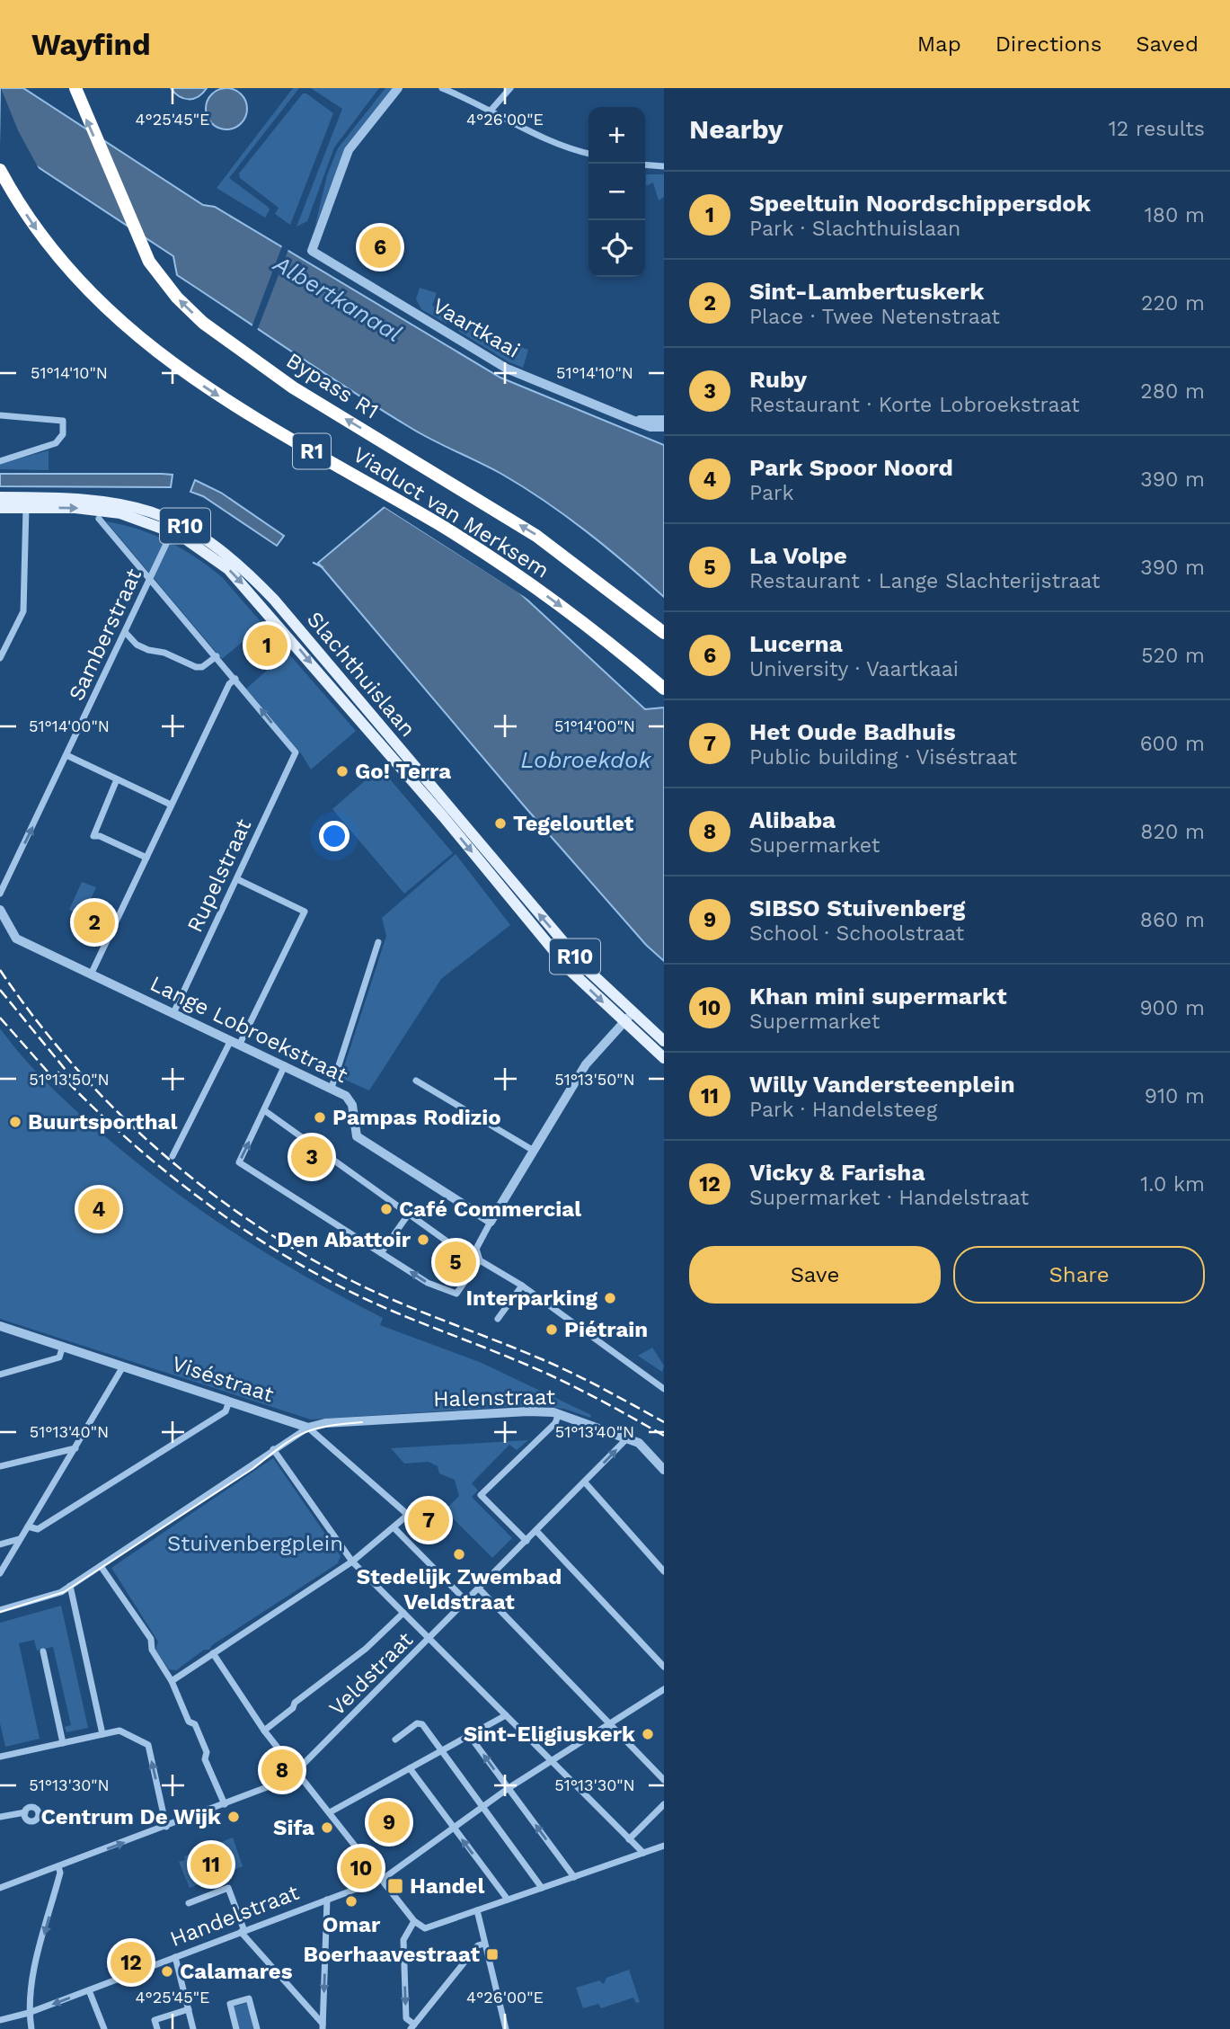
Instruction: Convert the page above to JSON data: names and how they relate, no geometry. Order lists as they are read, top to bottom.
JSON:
{
  "streets": {
    "highway": ["Bypass R1", "R1", "Viaduct van Merksem"],
    "main road": ["R10", "Slachthuislaan"],
    "street": [
      "Vaartkaai",
      "Samberstraat",
      "Rupelstraat",
      "Lange Lobroekstraat",
      "Viséstraat",
      "Halenstraat",
      "Veldstraat",
      "Handelstraat"
    ]
  },
  "crossings": [
    ["R10", "Slachthuislaan"],
    ["Samberstraat", "Slachthuislaan"],
    ["Rupelstraat", "Lange Lobroekstraat"],
    ["Viséstraat", "Halenstraat"],
    ["Halenstraat", "Veldstraat"]
  ],
  "one_way": [
    "Bypass R1",
    "Viaduct van Merksem",
    "Samberstraat",
    "Rupelstraat"
  ],
  "water": ["Albertkanaal", "Lobroekdok"],
  "parks": ["Stuivenbergplein"],
  "places": {
    "other": [
      "Go! Terra",
      "Tegeloutlet",
      "Pampas Rodizio",
      "Buurtsporthal",
      "Café Commercial",
      "Den Abattoir",
      "Interparking",
      "Piétrain",
      "Stedelijk Zwembad Veldstraat",
      "Sint-Eligiuskerk",
      "Centrum De Wijk",
      "Sifa",
      "Omar",
      "Calamares"
    ],
    "transit": ["Handel", "Boerhaavestraat"]
  },
  "page": {
    "header": "Wayfind",
    "nav": ["Map", "Directions", "Saved"],
    "heading": ["Nearby", "12 results"],
    "map_buttons": ["+", "−"],
    "list": [
      {
        "mark": "1",
        "name": "Speeltuin Noordschippersdok",
        "note": "Park · Slachthuislaan",
        "value": "180 m"
      },
      {
        "mark": "2",
        "name": "Sint-Lambertuskerk",
        "note": "Place · Twee Netenstraat",
        "value": "220 m"
      },
      {
        "mark": "3",
        "name": "Ruby",
        "note": "Restaurant · Korte Lobroekstraat",
        "value": "280 m"
      },
      {
        "mark": "4",
        "name": "Park Spoor Noord",
        "note": "Park",
        "value": "390 m"
      },
      {
        "mark": "5",
        "name": "La Volpe",
        "note": "Restaurant · Lange Slachterijstraat",
        "value": "390 m"
      },
      {
        "mark": "6",
        "name": "Lucerna",
        "note": "University · Vaartkaai",
        "value": "520 m"
      },
      {
        "mark": "7",
        "name": "Het Oude Badhuis",
        "note": "Public building · Viséstraat",
        "value": "600 m"
      },
      {
        "mark": "8",
        "name": "Alibaba",
        "note": "Supermarket",
        "value": "820 m"
      },
      {
        "mark": "9",
        "name": "SIBSO Stuivenberg",
        "note": "School · Schoolstraat",
        "value": "860 m"
      },
      {
        "mark": "10",
        "name": "Khan mini supermarkt",
        "note": "Supermarket",
        "value": "900 m"
      },
      {
        "mark": "11",
        "name": "Willy Vandersteenplein",
        "note": "Park · Handelsteeg",
        "value": "910 m"
      },
      {
        "mark": "12",
        "name": "Vicky & Farisha",
        "note": "Supermarket · Handelstraat",
        "value": "1.0 km"
      }
    ],
    "pins": [
      "6",
      "1",
      "2",
      "3",
      "4",
      "5",
      "7",
      "8",
      "9",
      "11",
      "10",
      "12"
    ],
    "buttons": ["Save", "Share"]
  },
  "coordinates": [
    "4°25'45\"E",
    "4°26'00\"E",
    "51°14'10\"N",
    "51°14'00\"N",
    "51°13'50\"N",
    "51°13'40\"N",
    "51°13'30\"N"
  ]
}
